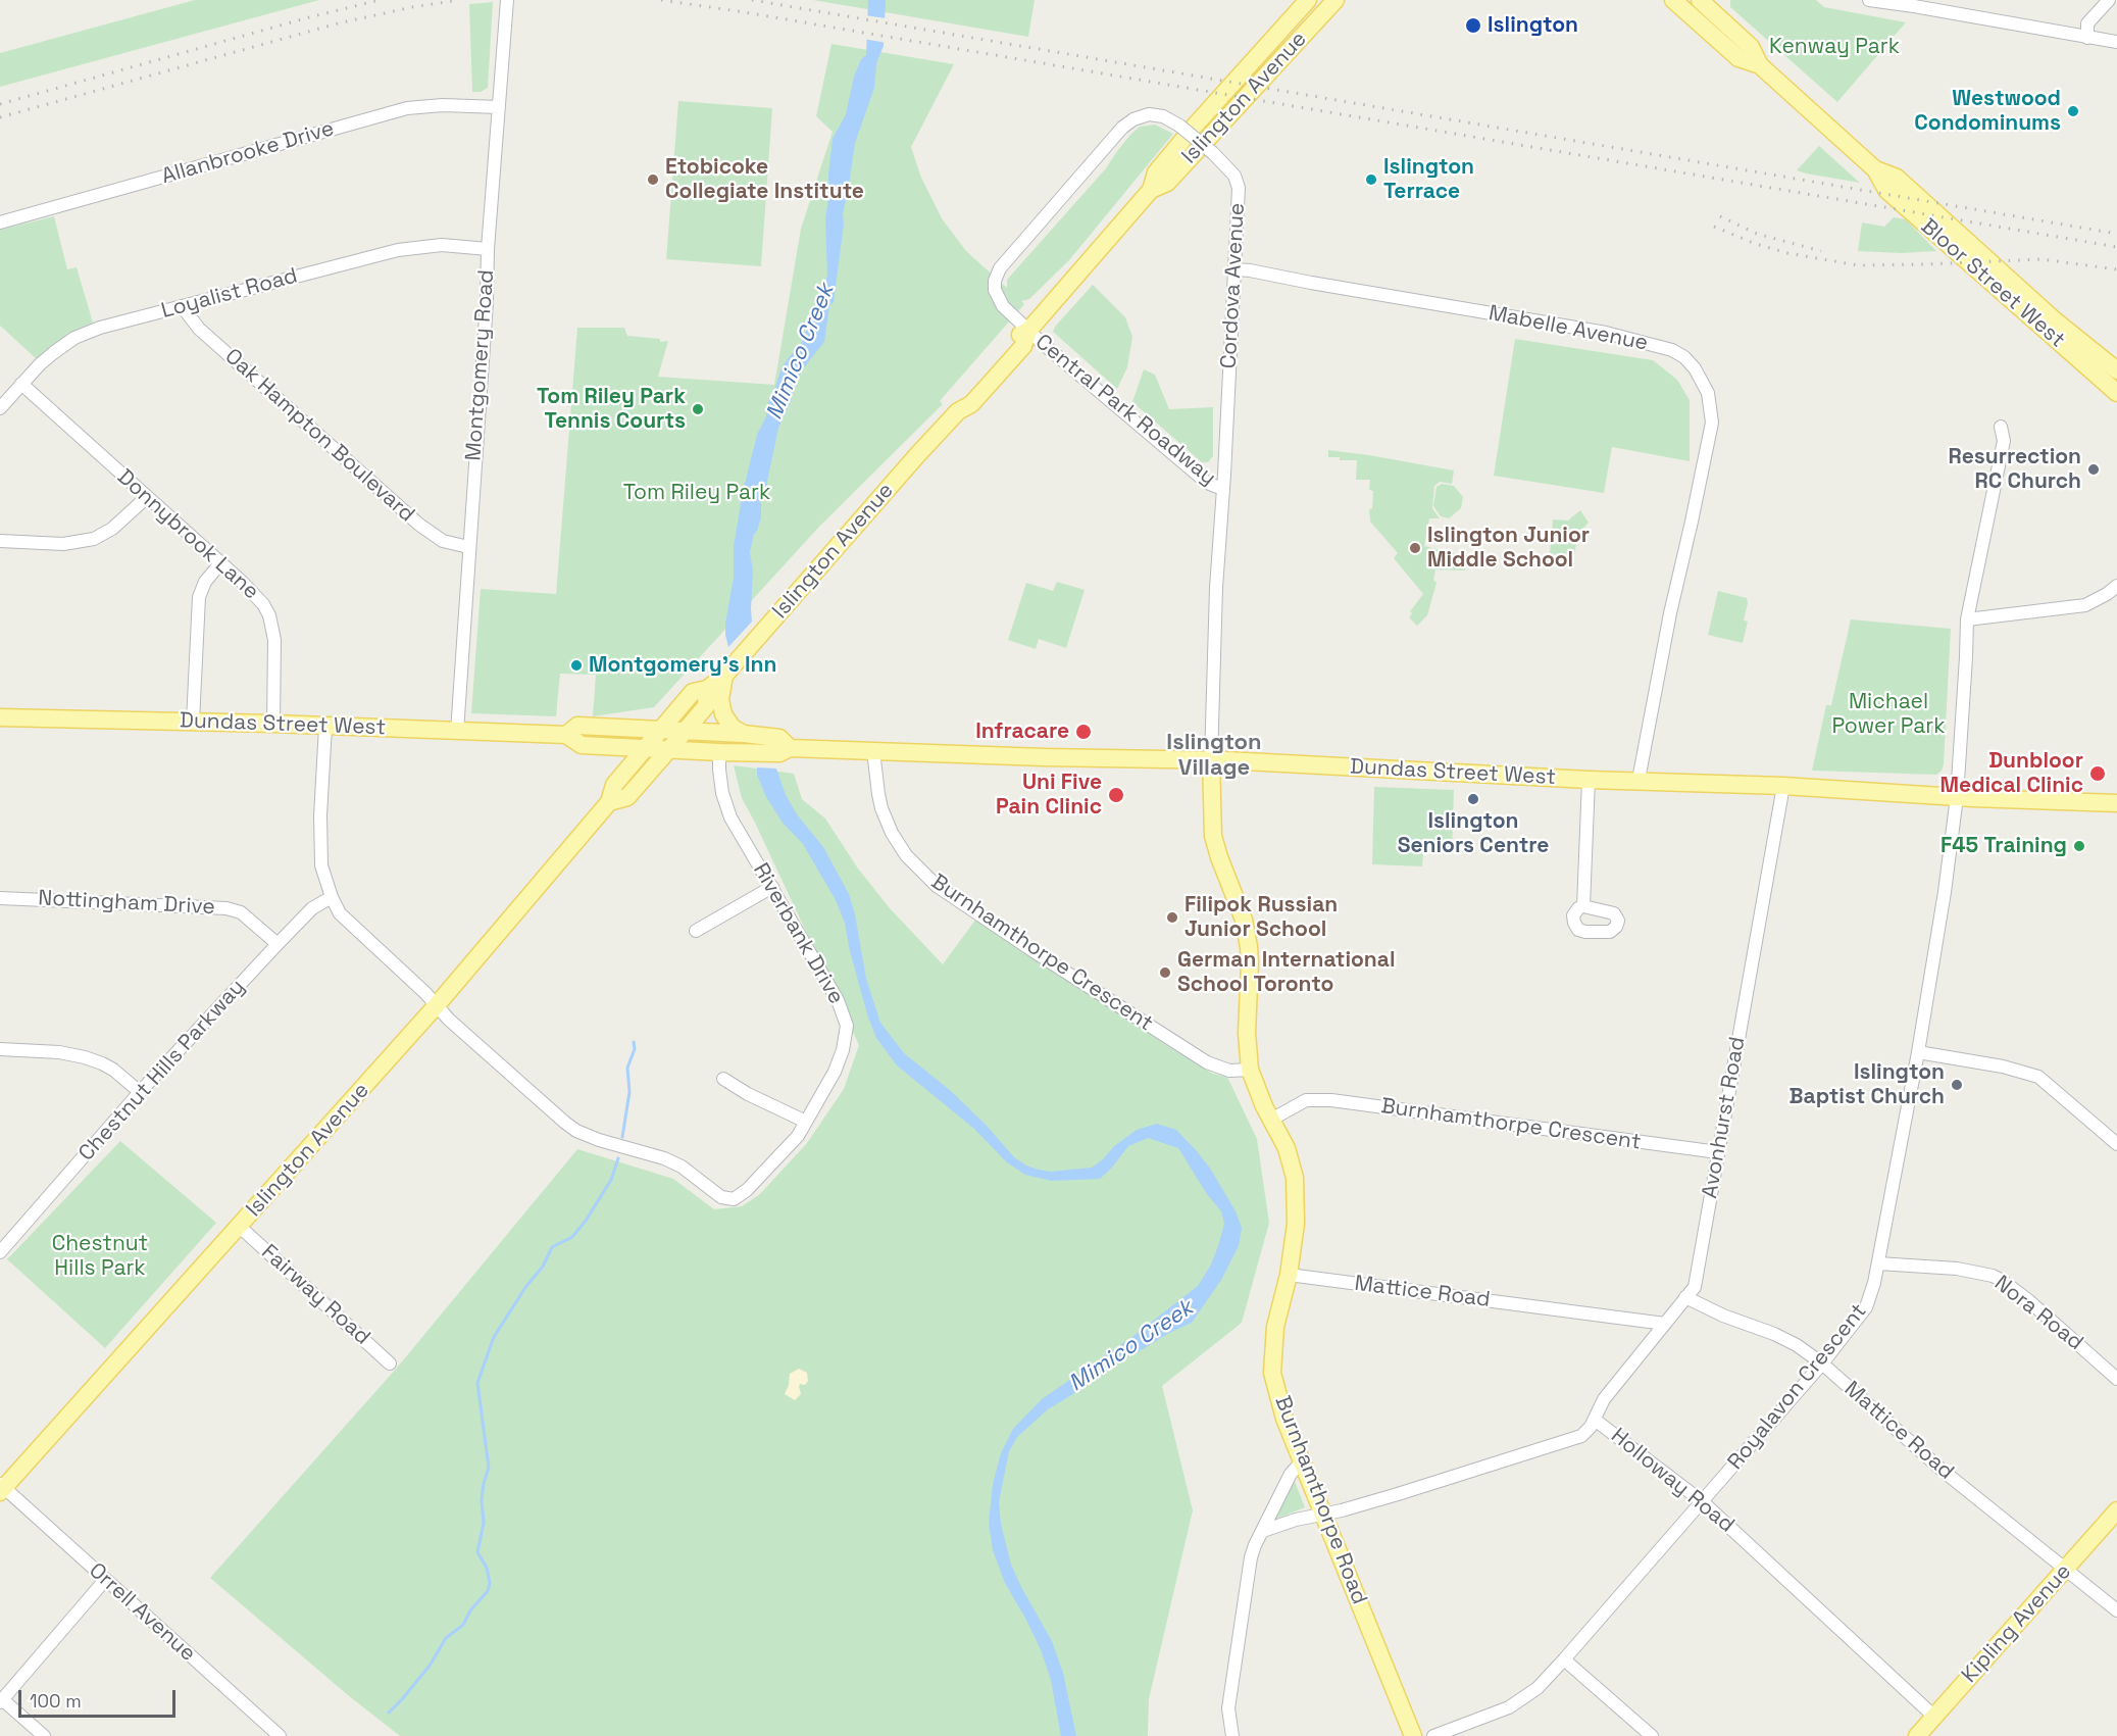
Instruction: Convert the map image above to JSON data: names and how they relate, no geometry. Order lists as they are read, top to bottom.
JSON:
{
  "streets": {
    "main road": [
      "Islington Avenue",
      "Bloor Street West",
      "Dundas Street West",
      "Burnhamthorpe Road",
      "Kipling Avenue"
    ],
    "street": [
      "Allanbrooke Drive",
      "Cordova Avenue",
      "Loyalist Road",
      "Mabelle Avenue",
      "Montgomery Road",
      "Central Park Roadway",
      "Oak Hampton Boulevard",
      "Donnybrook Lane",
      "Nottingham Drive",
      "Riverbank Drive",
      "Burnhamthorpe Crescent",
      "Chestnut Hills Parkway",
      "Avonhurst Road",
      "Mattice Road",
      "Fairway Road",
      "Nora Road",
      "Royalavon Crescent",
      "Holloway Road",
      "Orrell Avenue"
    ]
  },
  "crossings": [
    ["Islington Avenue", "Cordova Avenue"],
    ["Islington Avenue", "Central Park Roadway"],
    ["Islington Avenue", "Dundas Street West"],
    ["Islington Avenue", "Riverbank Drive"],
    ["Islington Avenue", "Fairway Road"],
    ["Islington Avenue", "Orrell Avenue"],
    ["Allanbrooke Drive", "Montgomery Road"],
    ["Cordova Avenue", "Mabelle Avenue"],
    ["Cordova Avenue", "Central Park Roadway"],
    ["Cordova Avenue", "Dundas Street West"],
    ["Cordova Avenue", "Burnhamthorpe Road"],
    ["Loyalist Road", "Montgomery Road"],
    ["Loyalist Road", "Oak Hampton Boulevard"],
    ["Loyalist Road", "Donnybrook Lane"],
    ["Mabelle Avenue", "Dundas Street West"],
    ["Montgomery Road", "Oak Hampton Boulevard"],
    ["Montgomery Road", "Dundas Street West"],
    ["Donnybrook Lane", "Dundas Street West"],
    ["Dundas Street West", "Riverbank Drive"],
    ["Dundas Street West", "Burnhamthorpe Crescent"],
    ["Dundas Street West", "Avonhurst Road"],
    ["Dundas Street West", "Royalavon Crescent"],
    ["Dundas Street West", "Burnhamthorpe Road"],
    ["Nottingham Drive", "Chestnut Hills Parkway"],
    ["Riverbank Drive", "Chestnut Hills Parkway"],
    ["Burnhamthorpe Crescent", "Avonhurst Road"],
    ["Burnhamthorpe Crescent", "Burnhamthorpe Road"],
    ["Avonhurst Road", "Mattice Road"],
    ["Avonhurst Road", "Holloway Road"],
    ["Mattice Road", "Royalavon Crescent"],
    ["Mattice Road", "Burnhamthorpe Road"],
    ["Mattice Road", "Kipling Avenue"],
    ["Nora Road", "Royalavon Crescent"],
    ["Royalavon Crescent", "Holloway Road"],
    ["Holloway Road", "Burnhamthorpe Road"],
    ["Holloway Road", "Kipling Avenue"]
  ],
  "districts": ["Islington Village"],
  "water": ["Mimico Creek"],
  "parks": [
    "Kenway Park",
    "Tom Riley Park",
    "Michael Power Park",
    "Chestnut Hills Park"
  ],
  "places": [
    "Islington",
    "Westwood Condominums",
    "Etobicoke Collegiate Institute",
    "Islington Terrace",
    "Tom Riley Park Tennis Courts",
    "Resurrection RC Church",
    "Islington Junior Middle School",
    "Montgomery's Inn",
    "Infracare",
    "Dunbloor Medical Clinic",
    "Uni Five Pain Clinic",
    "Islington Seniors Centre",
    "F45 Training",
    "Filipok Russian Junior School",
    "German International School Toronto",
    "Islington Baptist Church"
  ],
  "scale_bar": "100 m"
}
